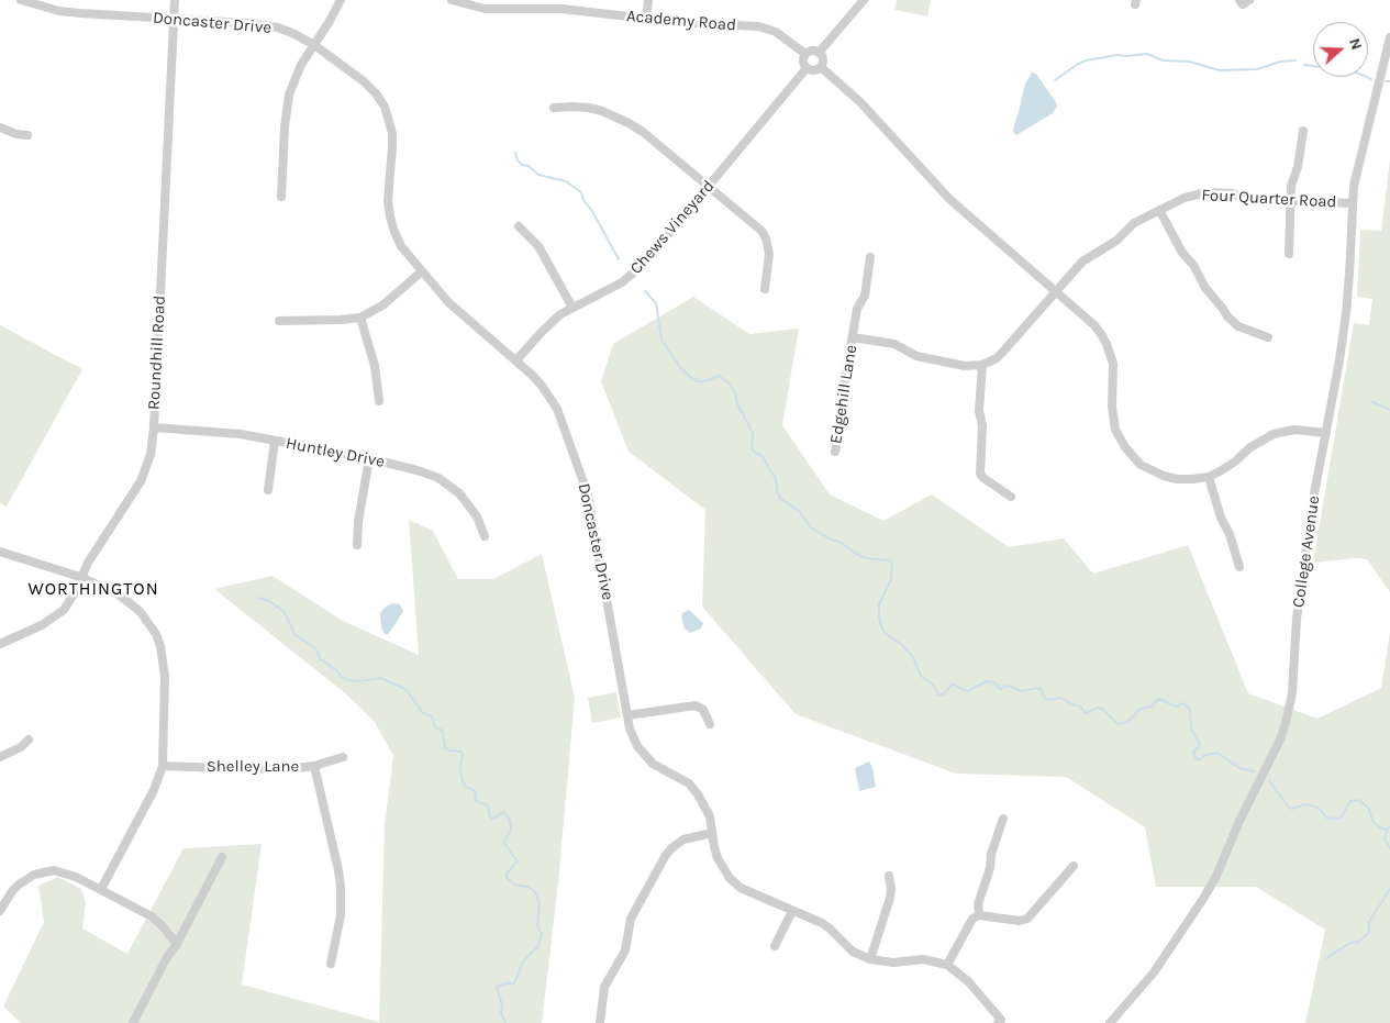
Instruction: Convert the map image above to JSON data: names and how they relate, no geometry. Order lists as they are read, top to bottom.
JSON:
{
  "streets": {
    "street": [
      "Academy Road",
      "Doncaster Drive",
      "Four Quarter Road",
      "Chews Vineyard",
      "Roundhill Road",
      "Edgehill Lane",
      "Huntley Drive",
      "College Avenue",
      "Shelley Lane"
    ]
  },
  "crossings": [
    ["Academy Road", "Chews Vineyard"],
    ["Doncaster Drive", "Chews Vineyard"],
    ["Doncaster Drive", "Roundhill Road"],
    ["Four Quarter Road", "College Avenue"],
    ["Roundhill Road", "Huntley Drive"]
  ],
  "districts": ["WORTHINGTON"],
  "north": "right"
}
